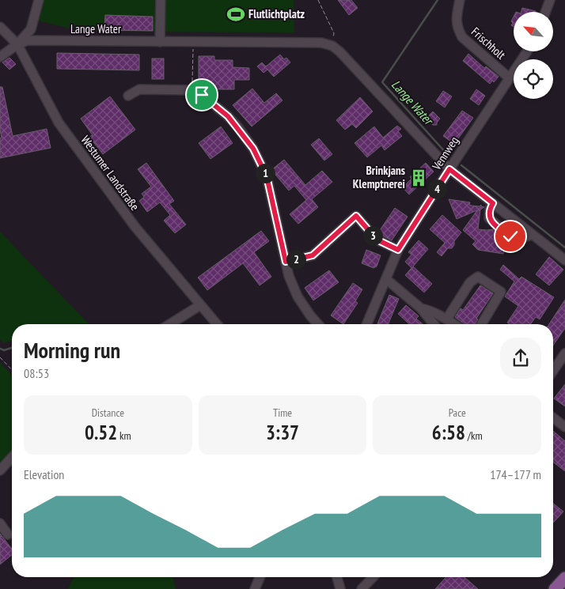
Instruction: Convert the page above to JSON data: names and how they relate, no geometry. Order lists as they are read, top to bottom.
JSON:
{
  "streets": {
    "street": [
      "Lange Water",
      "Frischholt",
      "Vennweg",
      "Westumer Landstraße"
    ]
  },
  "crossings": [
    ["Lange Water", "Westumer Landstraße"],
    ["Frischholt", "Vennweg"]
  ],
  "water": ["Lange Water"],
  "places": {
    "sports": ["Flutlichtplatz"],
    "building": ["Brinkjans Klemptnerei"]
  },
  "north": "top left",
  "page": {
    "pins": [
      "1",
      "4",
      "3",
      "2"
    ],
    "heading": ["Morning run", "08:53"],
    "stats": [
      ["Distance", "0.52 km"],
      ["Time", "3:37"],
      ["Pace", "6:58 /km"]
    ],
    "chart": ["Elevation", "174–177 m"]
  }
}
